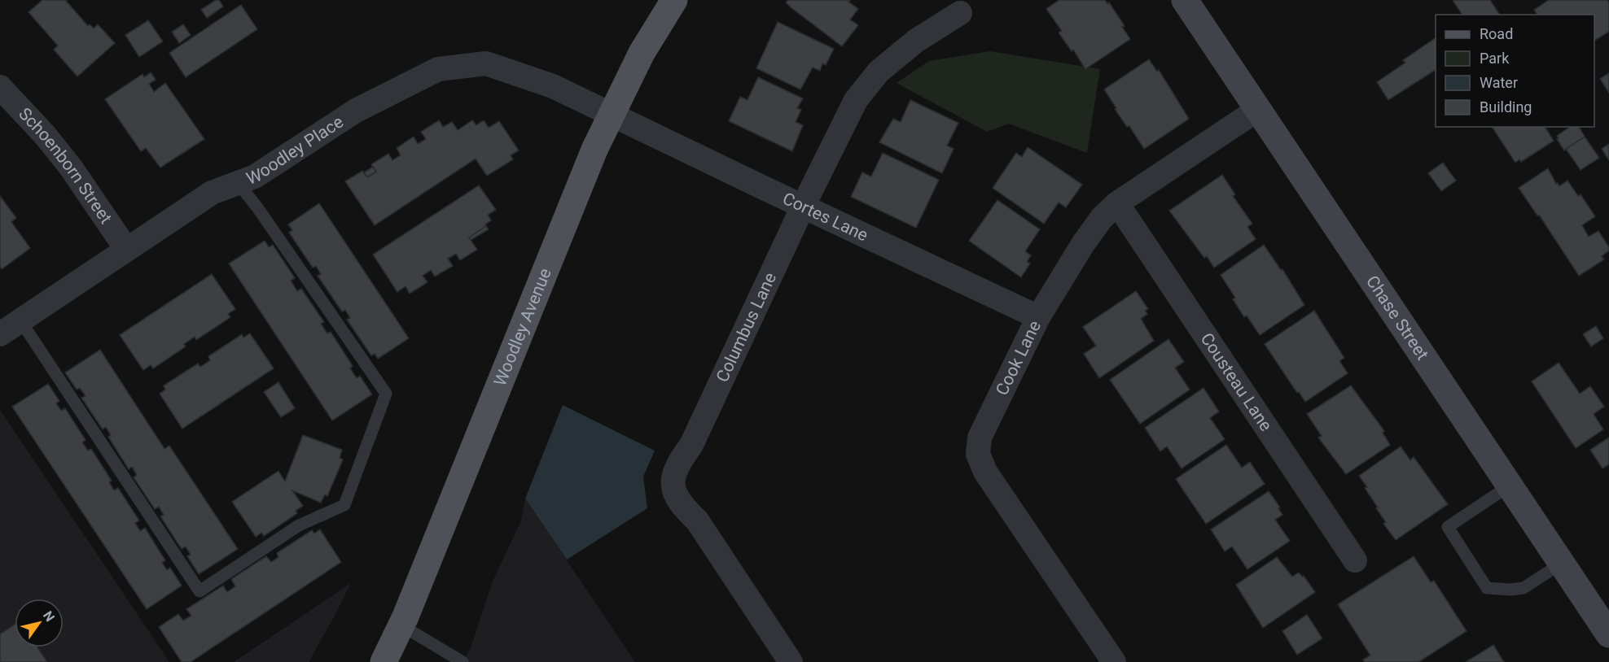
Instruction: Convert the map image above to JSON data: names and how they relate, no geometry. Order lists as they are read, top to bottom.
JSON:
{
  "streets": {
    "main road": ["Woodley Avenue"],
    "street": [
      "Woodley Place",
      "Schoenborn Street",
      "Cortes Lane",
      "Chase Street",
      "Columbus Lane",
      "Cook Lane",
      "Cousteau Lane"
    ]
  },
  "crossings": [
    ["Woodley Place", "Schoenborn Street"],
    ["Woodley Place", "Cortes Lane"],
    ["Woodley Place", "Woodley Avenue"],
    ["Cortes Lane", "Woodley Avenue"],
    ["Cortes Lane", "Columbus Lane"],
    ["Cortes Lane", "Cook Lane"],
    ["Chase Street", "Cook Lane"],
    ["Cook Lane", "Cousteau Lane"]
  ],
  "legend": [
    "Road",
    "Park",
    "Water",
    "Building"
  ],
  "north": "top right"
}
